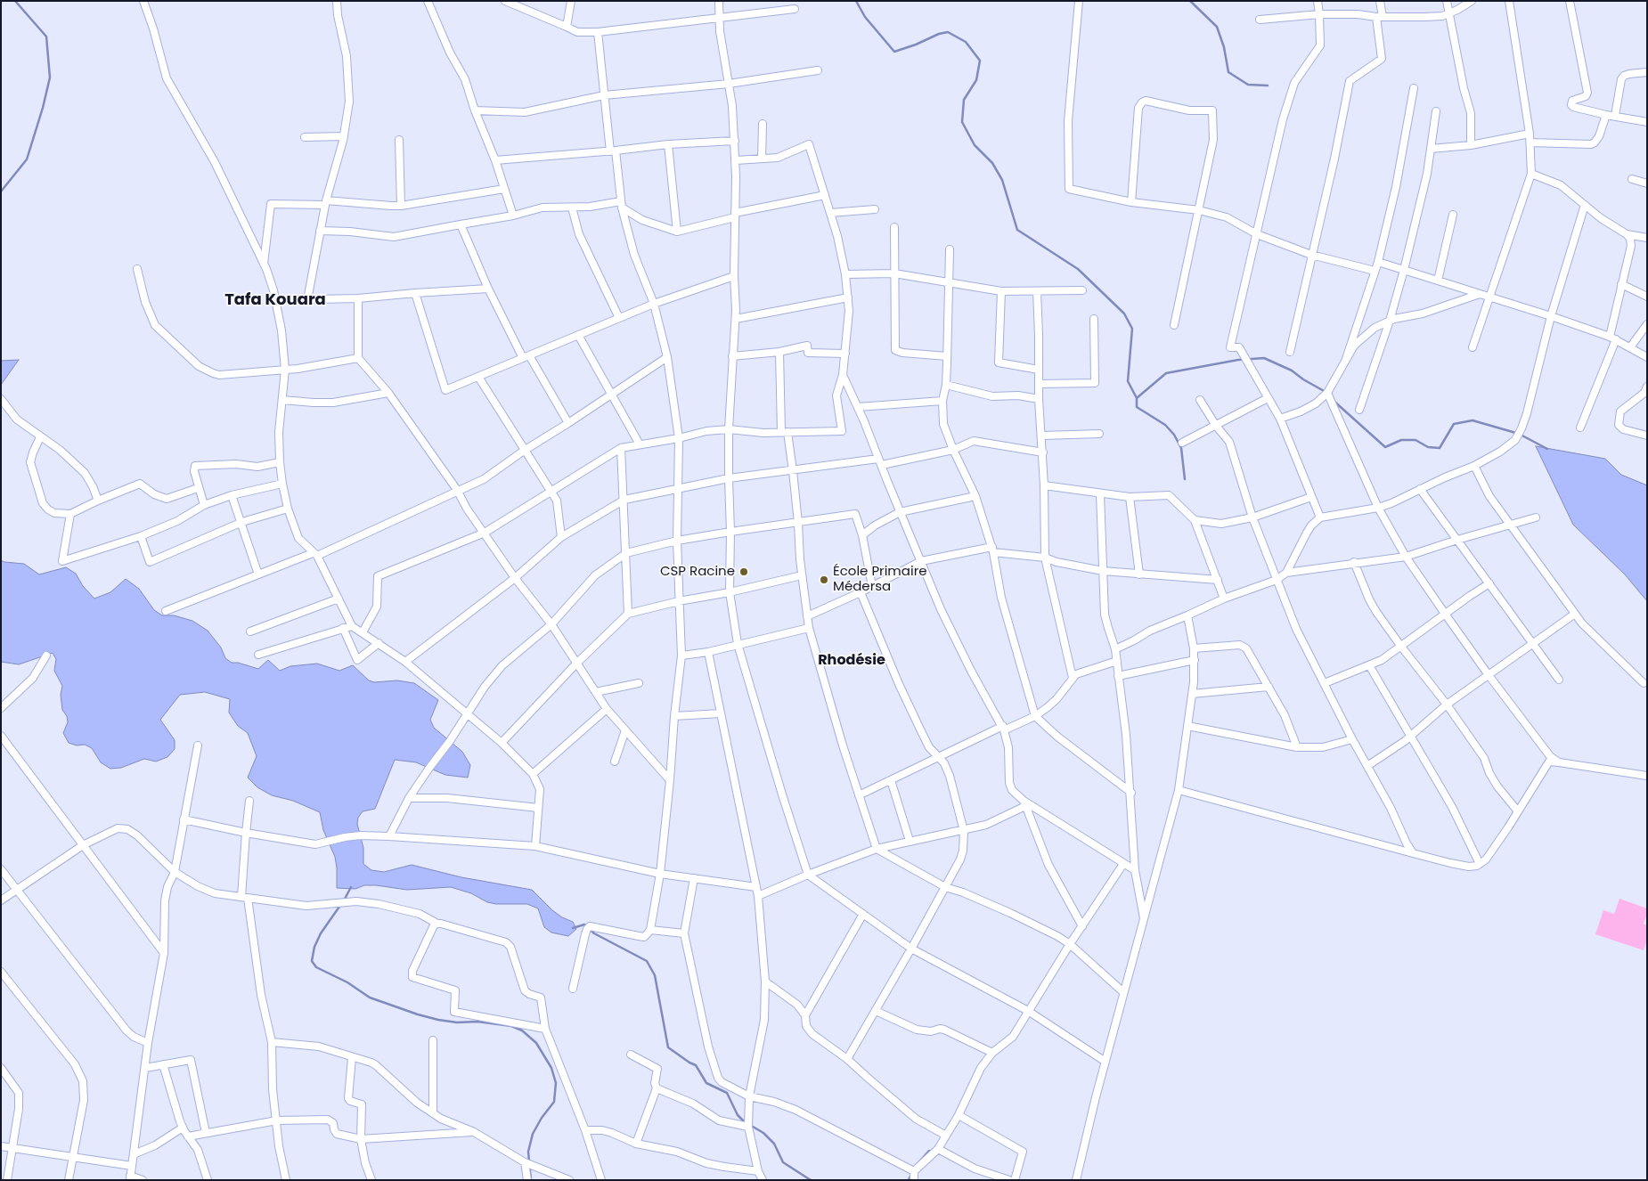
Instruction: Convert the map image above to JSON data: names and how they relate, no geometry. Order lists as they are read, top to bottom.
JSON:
{
  "districts": ["Tafa Kouara", "Rhodésie"],
  "places": ["CSP Racine", "École Primaire Médersa"]
}
